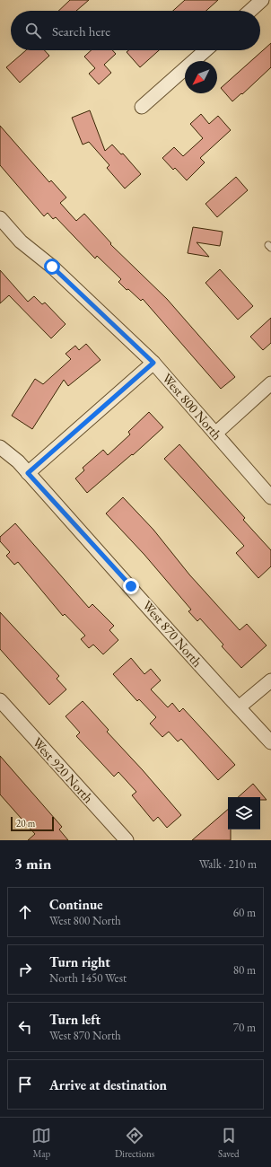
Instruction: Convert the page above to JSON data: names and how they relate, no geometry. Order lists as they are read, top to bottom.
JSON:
{
  "streets": {
    "street": ["West 800 North", "West 870 North", "West 920 North"]
  },
  "scale_bar": "20 m",
  "north": "bottom left",
  "page": {
    "search": "Search here",
    "scale": "20 m",
    "heading": ["3 min", "Walk · 210 m"],
    "list": [
      ["Continue", "West 800 North", "60 m"],
      ["Turn right", "North 1450 West", "80 m"],
      ["Turn left", "West 870 North", "70 m"],
      "Arrive at destination"
    ],
    "nav": ["Map", "Directions", "Saved"]
  }
}
